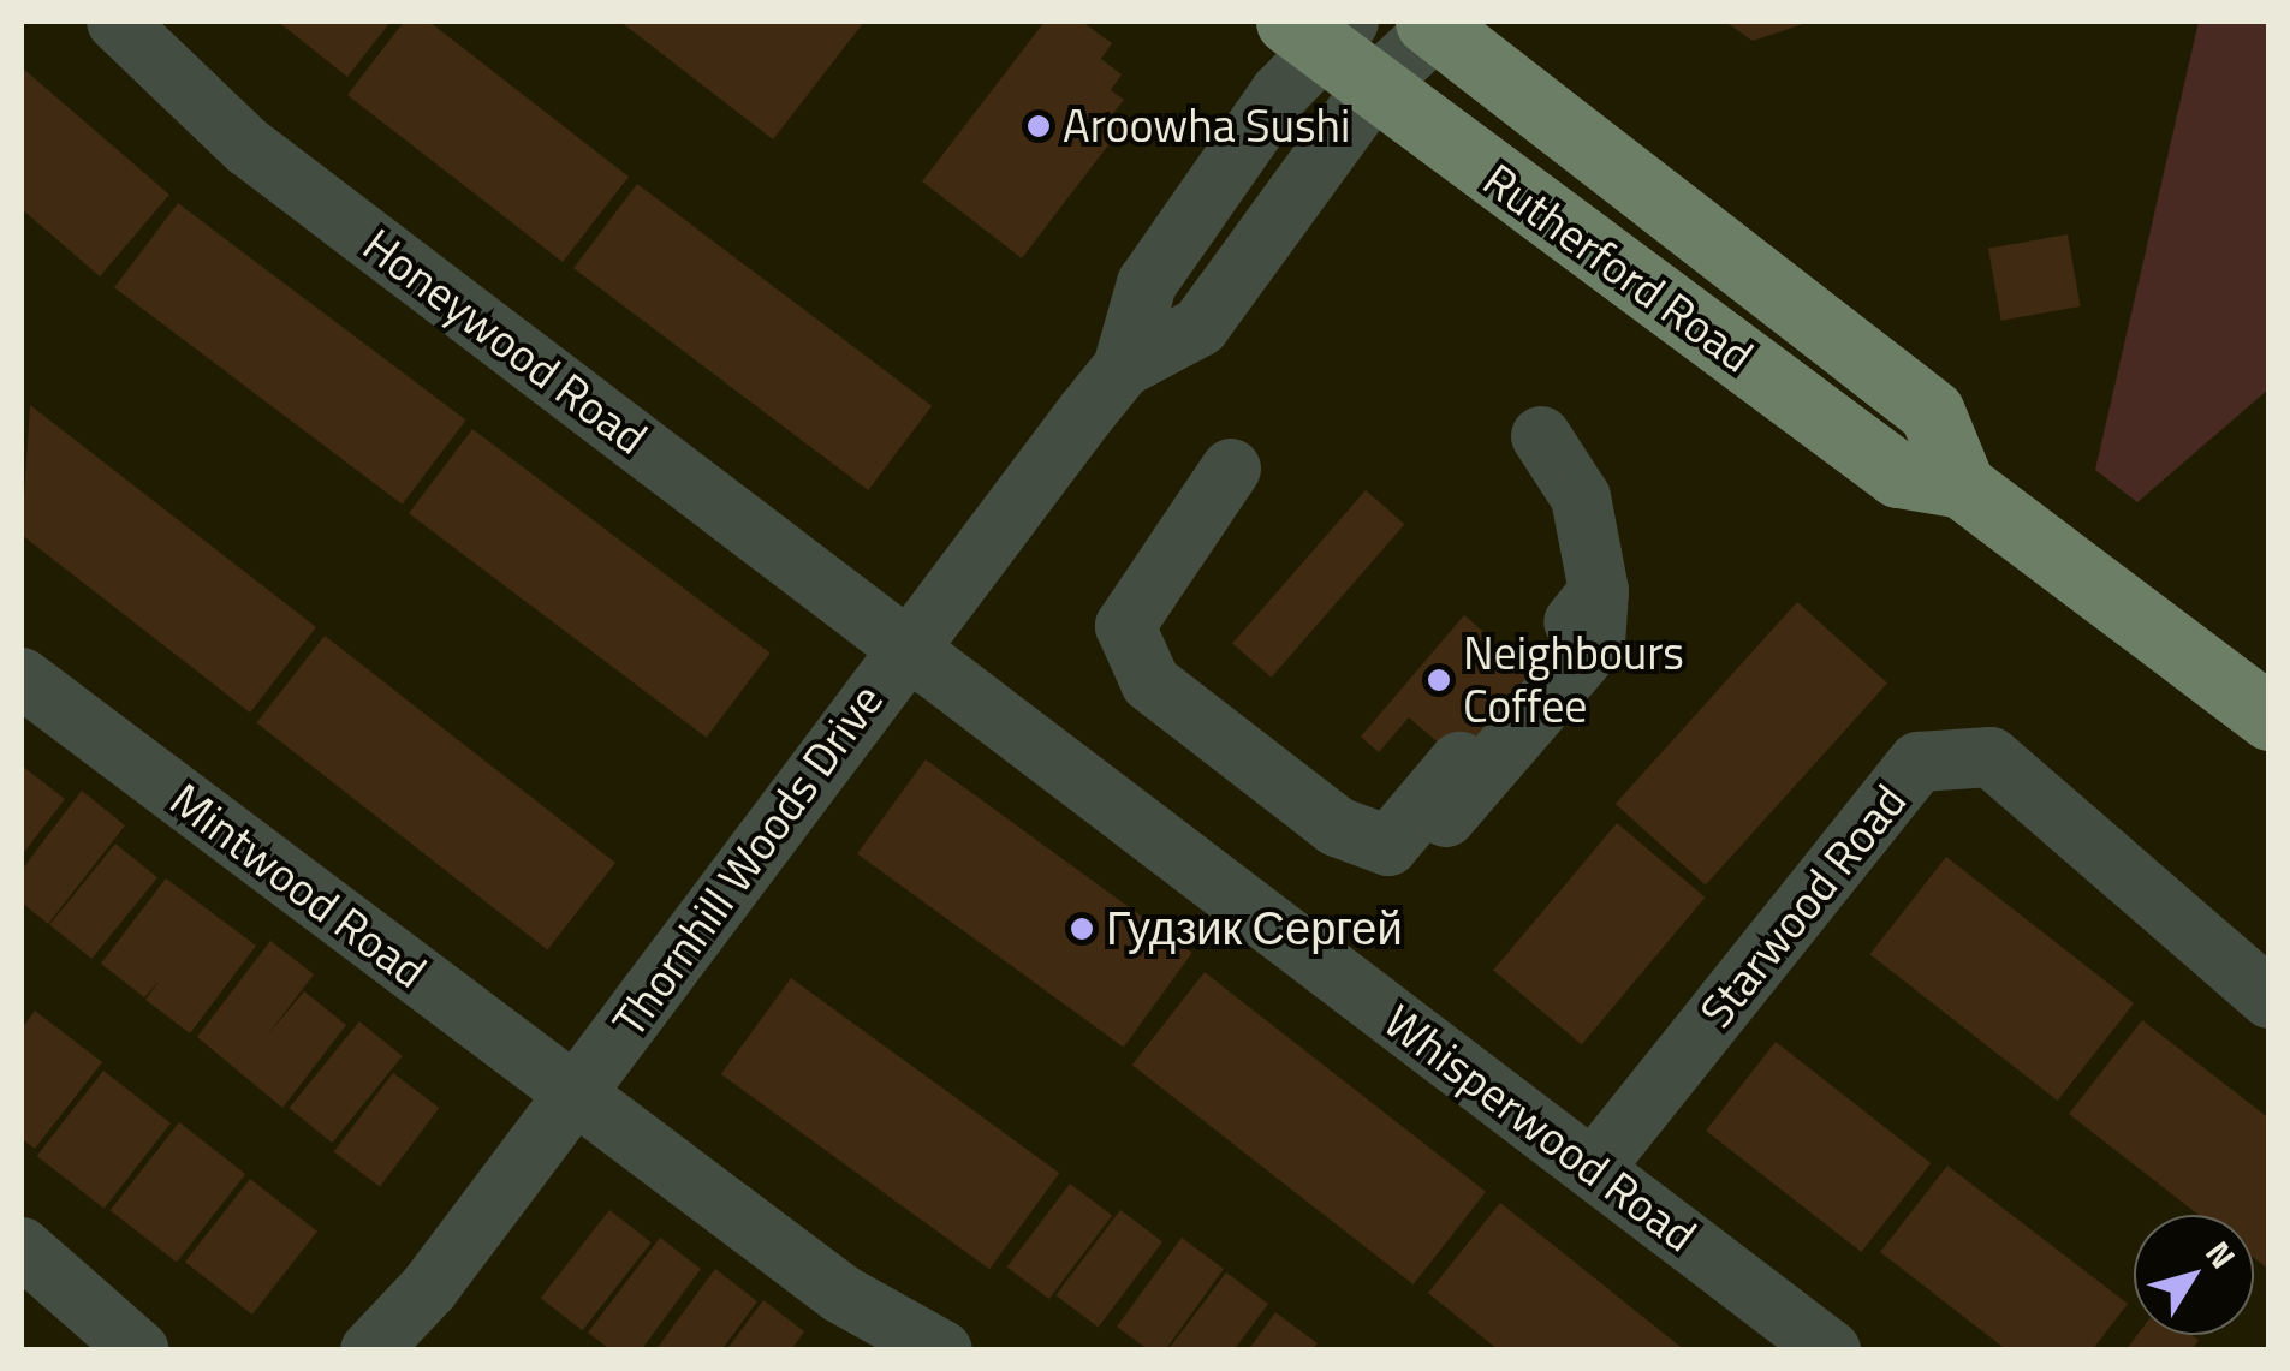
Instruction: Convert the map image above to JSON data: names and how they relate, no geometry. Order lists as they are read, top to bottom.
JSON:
{
  "streets": {
    "main road": ["Rutherford Road"],
    "street": [
      "Honeywood Road",
      "Thornhill Woods Drive",
      "Mintwood Road",
      "Starwood Road",
      "Whisperwood Road"
    ]
  },
  "crossings": [
    ["Rutherford Road", "Thornhill Woods Drive"],
    ["Honeywood Road", "Thornhill Woods Drive"],
    ["Honeywood Road", "Whisperwood Road"],
    ["Thornhill Woods Drive", "Mintwood Road"],
    ["Thornhill Woods Drive", "Whisperwood Road"],
    ["Starwood Road", "Whisperwood Road"]
  ],
  "places": ["Aroowha Sushi", "Neighbours Coffee", "Гудзик Сергей"],
  "north": "top right"
}
